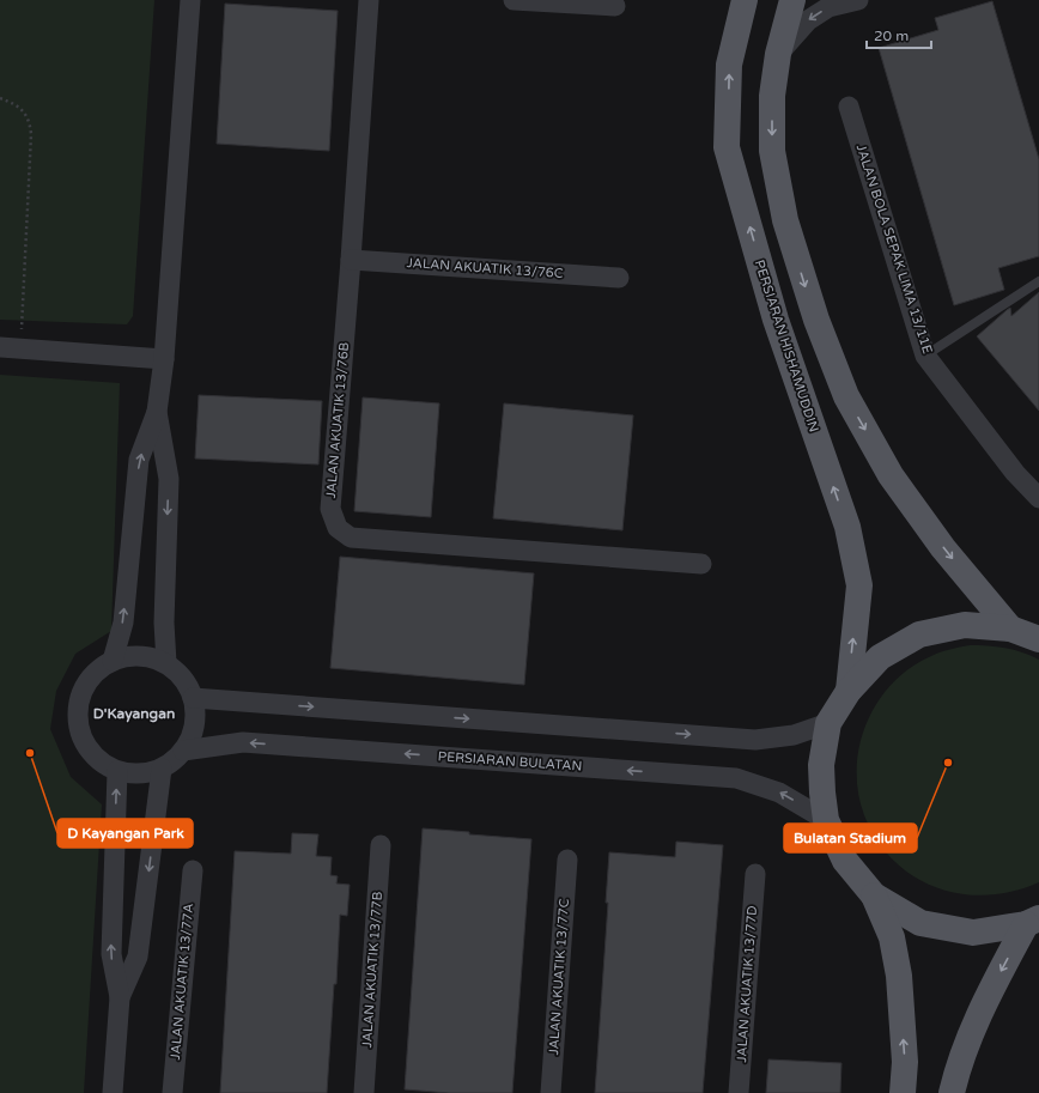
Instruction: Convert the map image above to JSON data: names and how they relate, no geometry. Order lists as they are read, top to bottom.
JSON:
{
  "streets": {
    "main road": ["PERSIARAN HISHAMUDDIN"],
    "street": [
      "JALAN BOLA SEPAK LIMA 13/11E",
      "JALAN AKUATIK 13/76C",
      "JALAN AKUATIK 13/76B",
      "PERSIARAN BULATAN",
      "JALAN AKUATIK 13/77B",
      "JALAN AKUATIK 13/77C",
      "JALAN AKUATIK 13/77A",
      "JALAN AKUATIK 13/77D"
    ]
  },
  "crossings": [
    ["JALAN AKUATIK 13/76C", "JALAN AKUATIK 13/76B"]
  ],
  "districts": ["D'Kayangan"],
  "places": ["D Kayangan Park", "Bulatan Stadium"],
  "scale_bar": "20 m"
}
